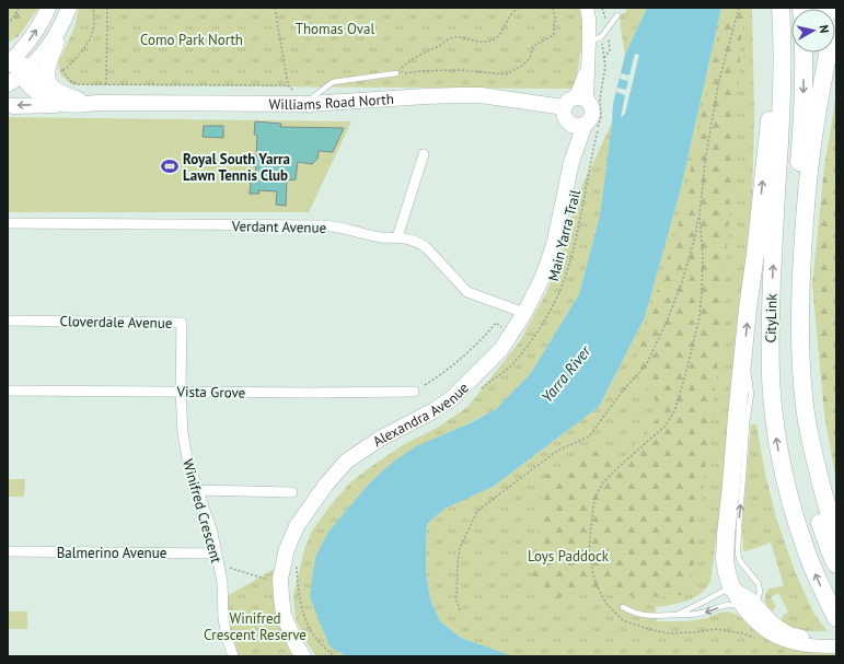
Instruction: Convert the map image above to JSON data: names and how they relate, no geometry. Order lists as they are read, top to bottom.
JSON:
{
  "streets": {
    "highway": ["CityLink"],
    "main road": ["Williams Road North", "Alexandra Avenue"],
    "street": [
      "Verdant Avenue",
      "Cloverdale Avenue",
      "Vista Grove",
      "Winifred Crescent",
      "Balmerino Avenue"
    ],
    "path": ["Main Yarra Trail"]
  },
  "crossings": [
    ["Williams Road North", "Alexandra Avenue"],
    ["Verdant Avenue", "Alexandra Avenue"],
    ["Cloverdale Avenue", "Vista Grove"],
    ["Cloverdale Avenue", "Winifred Crescent"],
    ["Vista Grove", "Winifred Crescent"],
    ["Winifred Crescent", "Balmerino Avenue"]
  ],
  "water": ["Yarra River"],
  "parks": [
    "Thomas Oval",
    "Como Park North",
    "Loys Paddock",
    "Winifred Crescent Reserve"
  ],
  "places": {
    "sports": ["Royal South Yarra Lawn Tennis Club"]
  },
  "north": "right"
}
